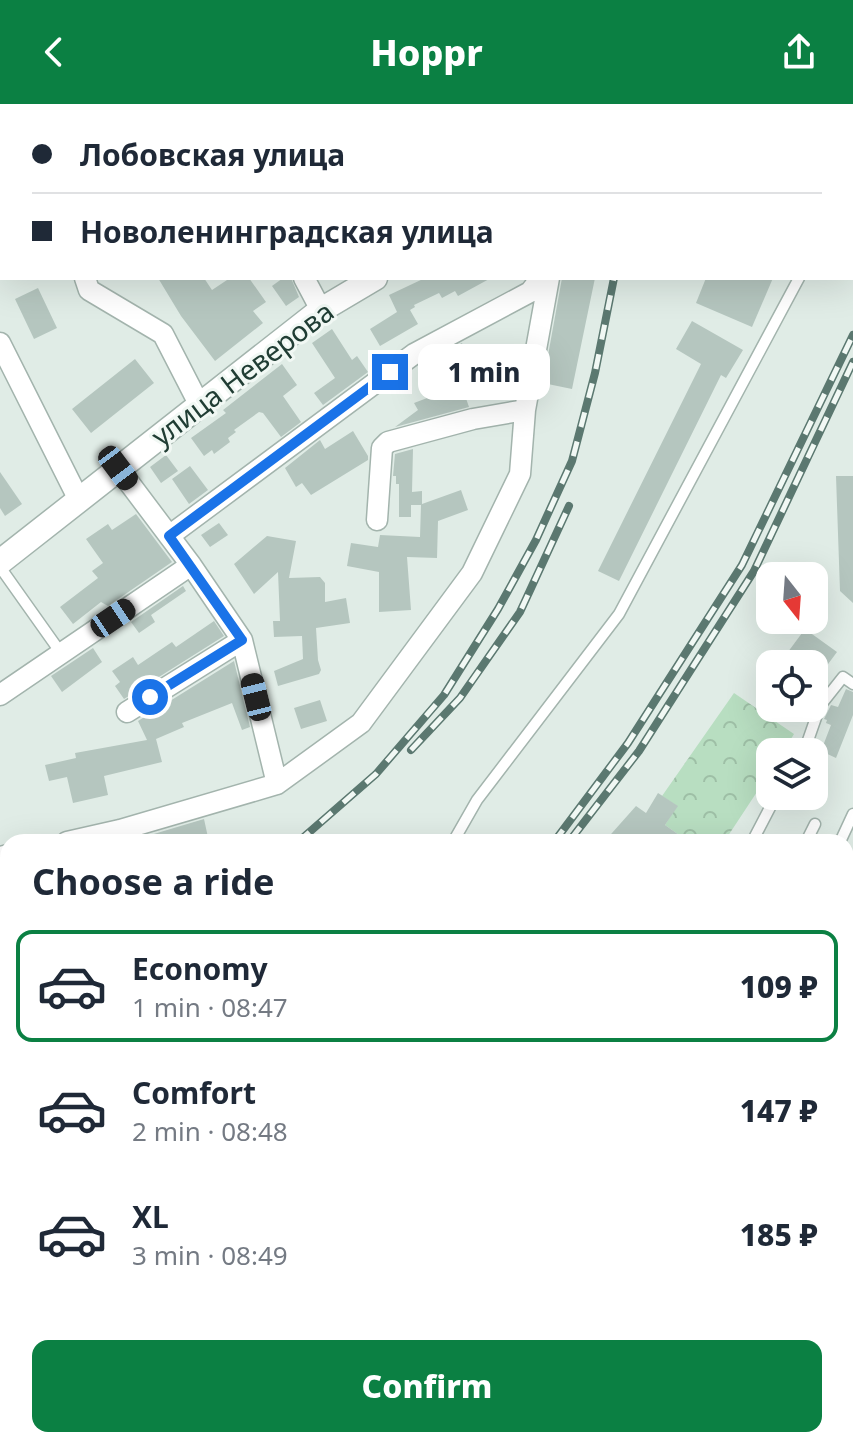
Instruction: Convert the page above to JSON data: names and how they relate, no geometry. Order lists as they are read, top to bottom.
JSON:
{
  "streets": {
    "street": ["улица Неверова"]
  },
  "north": "bottom",
  "page": {
    "header": "Hoppr",
    "banner": ["Лобовская улица", "Новоленинградская улица"],
    "bubble": "1 min",
    "heading": "Choose a ride",
    "list": [
      {
        "name": "Economy",
        "note": "1 min · 08:47",
        "value": "109 ₽"
      },
      {
        "name": "Comfort",
        "note": "2 min · 08:48",
        "value": "147 ₽"
      },
      {
        "name": "XL",
        "note": "3 min · 08:49",
        "value": "185 ₽"
      }
    ],
    "buttons": "Confirm"
  }
}
